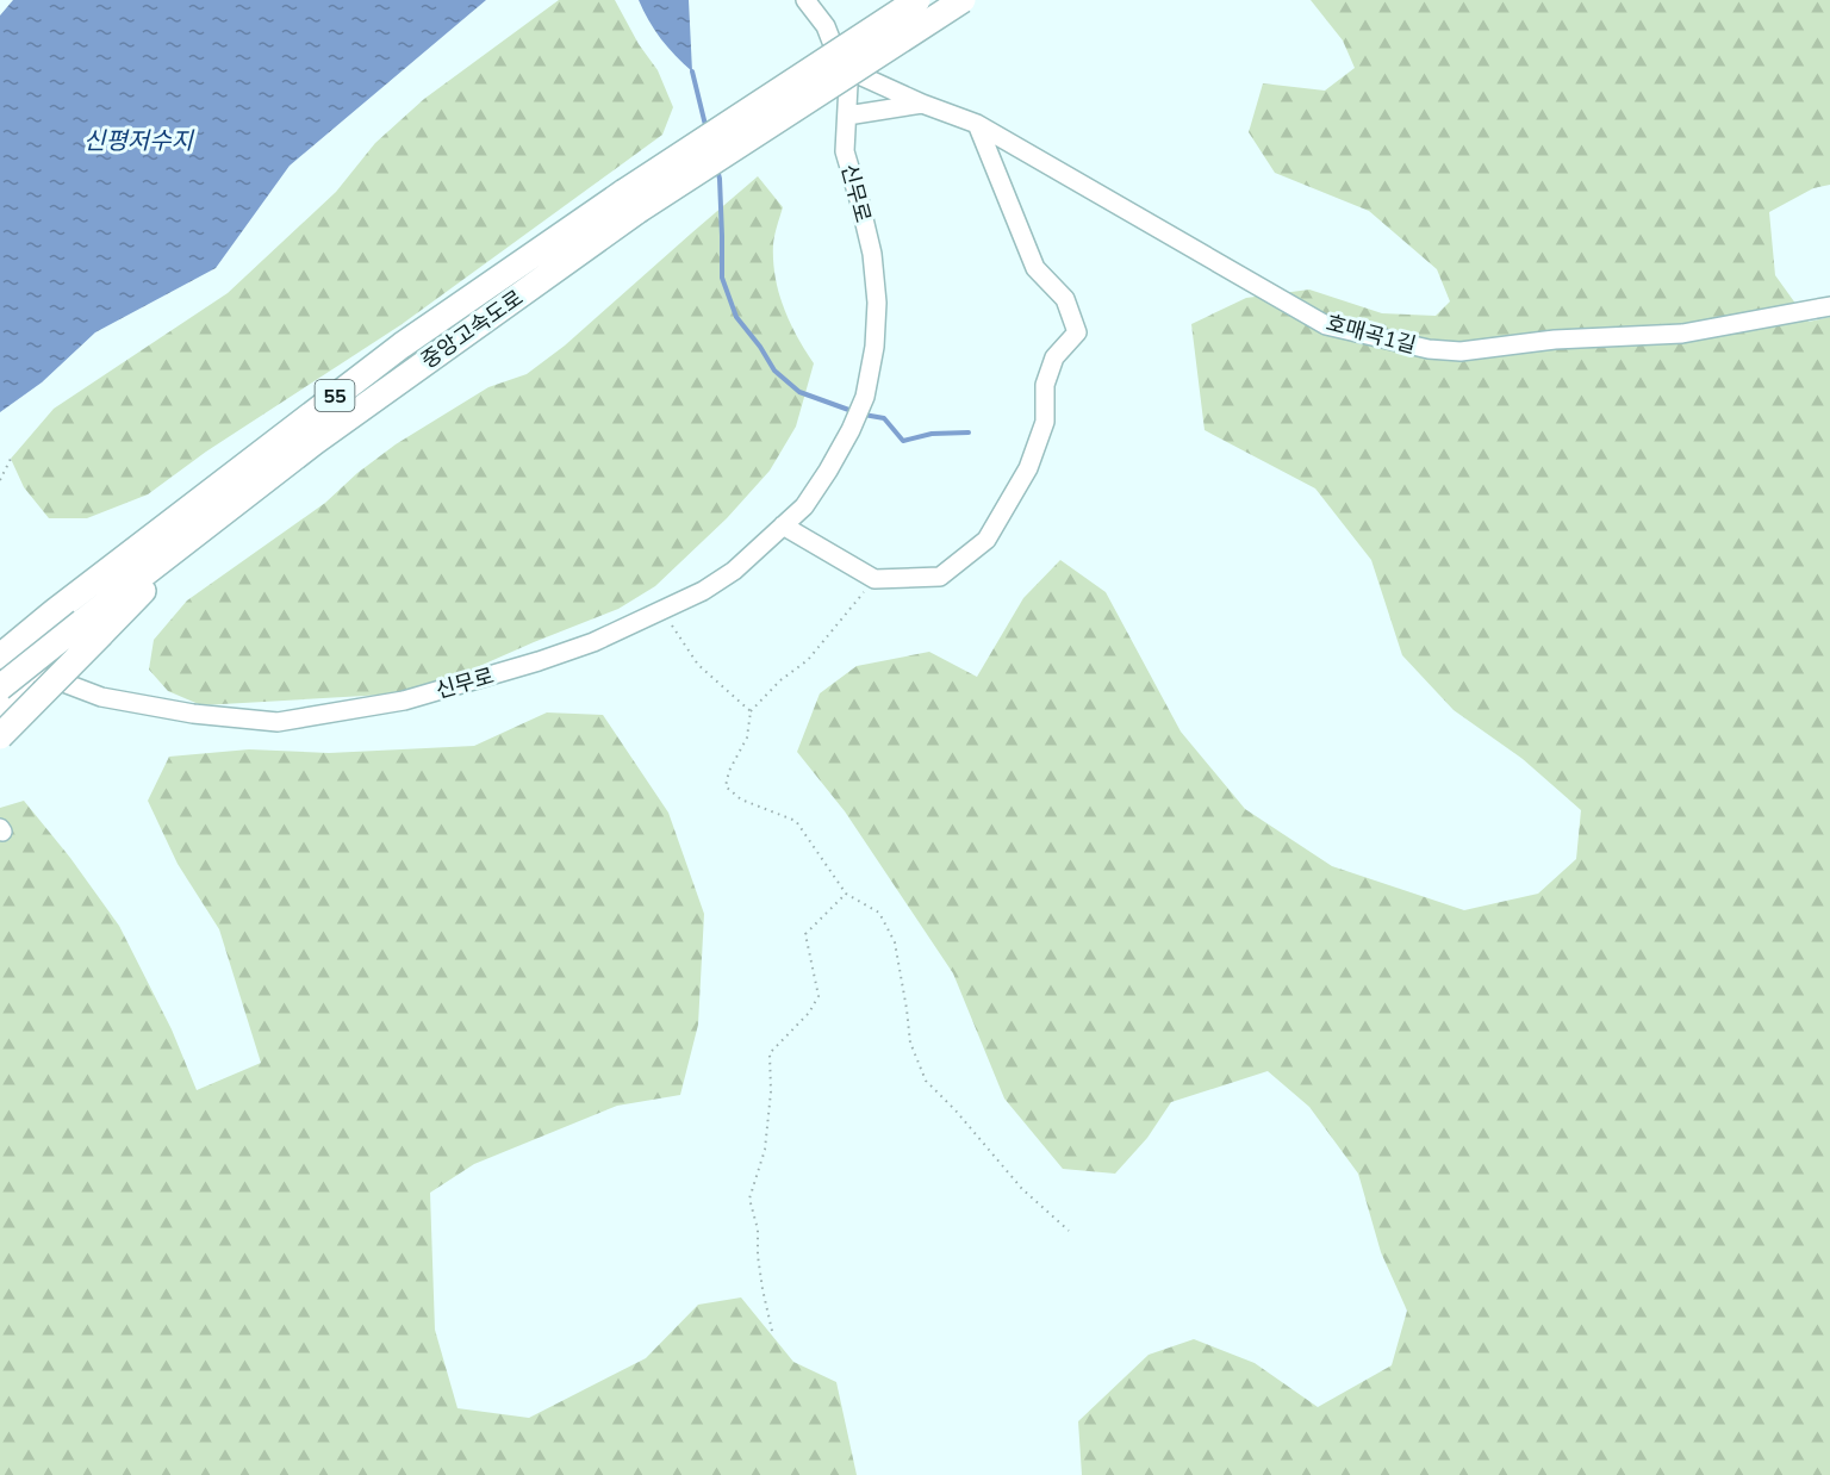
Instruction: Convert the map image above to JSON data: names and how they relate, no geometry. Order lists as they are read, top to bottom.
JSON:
{
  "streets": {
    "highway": ["중앙고속도로", "55"],
    "street": ["신무로", "호매곡1길"]
  },
  "crossings": [
    ["신무로", "중앙고속도로"],
    ["신무로", "호매곡1길"]
  ],
  "water": ["신평저수지"]
}
